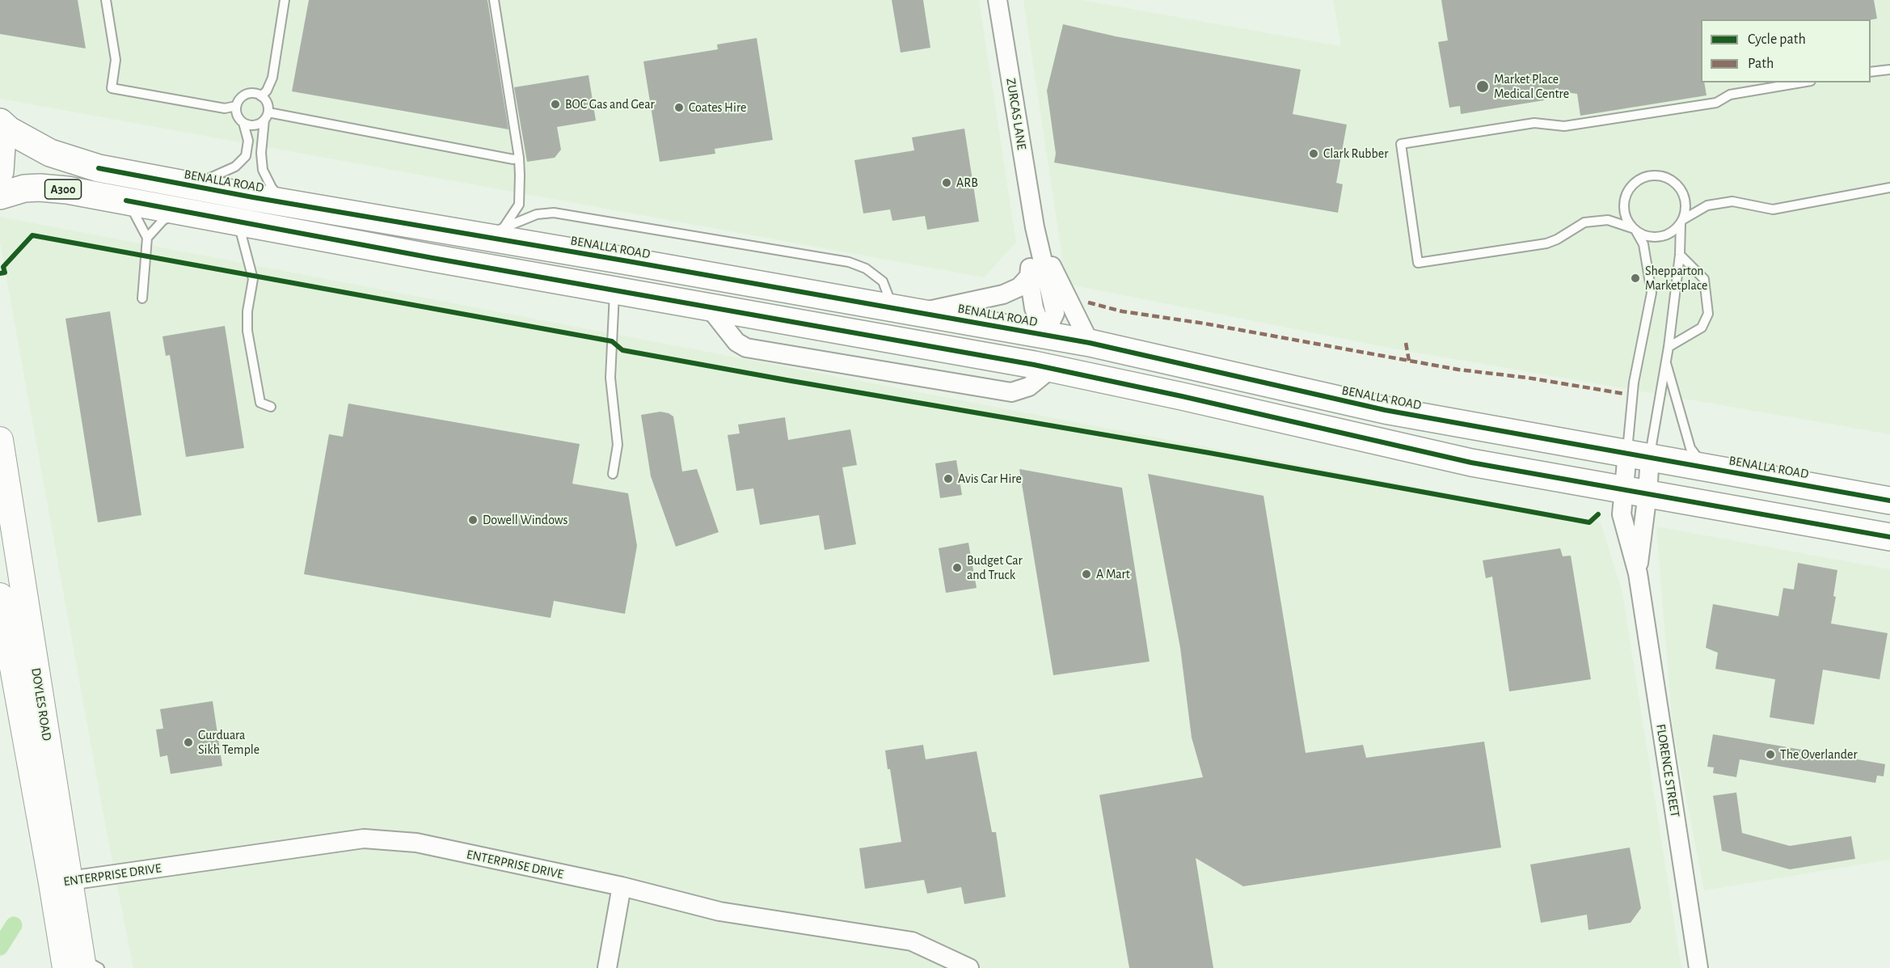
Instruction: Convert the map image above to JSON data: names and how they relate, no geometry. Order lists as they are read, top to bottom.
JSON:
{
  "streets": {
    "highway": ["BENALLA ROAD", "A300"],
    "main road": ["DOYLES ROAD"],
    "street": ["ZURCAS LANE", "FLORENCE STREET", "ENTERPRISE DRIVE"]
  },
  "crossings": [
    ["ZURCAS LANE", "BENALLA ROAD"],
    ["BENALLA ROAD", "FLORENCE STREET"],
    ["A300", "FLORENCE STREET"],
    ["DOYLES ROAD", "ENTERPRISE DRIVE"]
  ],
  "places": [
    "Market Place Medical Centre",
    "BOC Gas and Gear",
    "Coates Hire",
    "Clark Rubber",
    "ARB",
    "Shepparton Marketplace",
    "Avis Car Hire",
    "Dowell Windows",
    "Budget Car and Truck",
    "A Mart",
    "Gurduara Sikh Temple",
    "The Overlander"
  ],
  "legend": ["Cycle path", "Path"]
}
